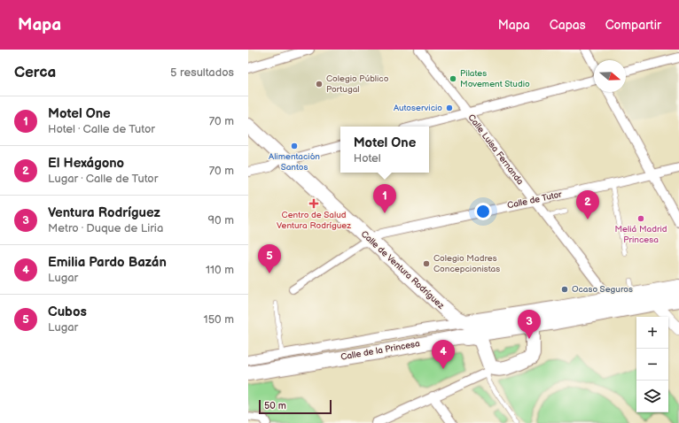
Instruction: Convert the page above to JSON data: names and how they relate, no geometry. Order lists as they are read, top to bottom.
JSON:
{
  "streets": {
    "main road": ["Calle de Ventura Rodríguez", "Calle de la Princesa"],
    "street": ["Calle Luisa Fernanda", "Calle de Tutor"]
  },
  "crossings": [
    ["Calle Luisa Fernanda", "Calle de Tutor"],
    ["Calle Luisa Fernanda", "Calle de la Princesa"],
    ["Calle de Tutor", "Calle de Ventura Rodríguez"],
    ["Calle de Ventura Rodríguez", "Calle de la Princesa"]
  ],
  "places": {
    "other": [
      "Pilates Movement Studio",
      "Colegio Público Portugal",
      "Autoservicio",
      "Alimentación Santos",
      "Meliá Madrid Princesa",
      "Colegio Madres Concepcionistas",
      "Ocaso Seguros"
    ],
    "health": ["Centro de Salud Ventura Rodríguez"]
  },
  "scale_bar": "50 m",
  "north": "right",
  "page": {
    "header": "Mapa",
    "nav": ["Mapa", "Capas", "Compartir"],
    "heading": ["Cerca", "5 resultados"],
    "list": [
      {
        "mark": "1",
        "name": "Motel One",
        "note": "Hotel · Calle de Tutor",
        "value": "70 m"
      },
      {
        "mark": "2",
        "name": "El Hexágono",
        "note": "Lugar · Calle de Tutor",
        "value": "70 m"
      },
      {
        "mark": "3",
        "name": "Ventura Rodríguez",
        "note": "Metro · Duque de Liria",
        "value": "90 m"
      },
      {
        "mark": "4",
        "name": "Emilia Pardo Bazán",
        "note": "Lugar",
        "value": "110 m"
      },
      {
        "mark": "5",
        "name": "Cubos",
        "note": "Lugar",
        "value": "150 m"
      }
    ],
    "popup": ["Motel One", "Hotel"],
    "pins": [
      "1",
      "2",
      "5",
      "3",
      "4"
    ],
    "map_buttons": ["+", "−"],
    "scale": "50 m"
  }
}
